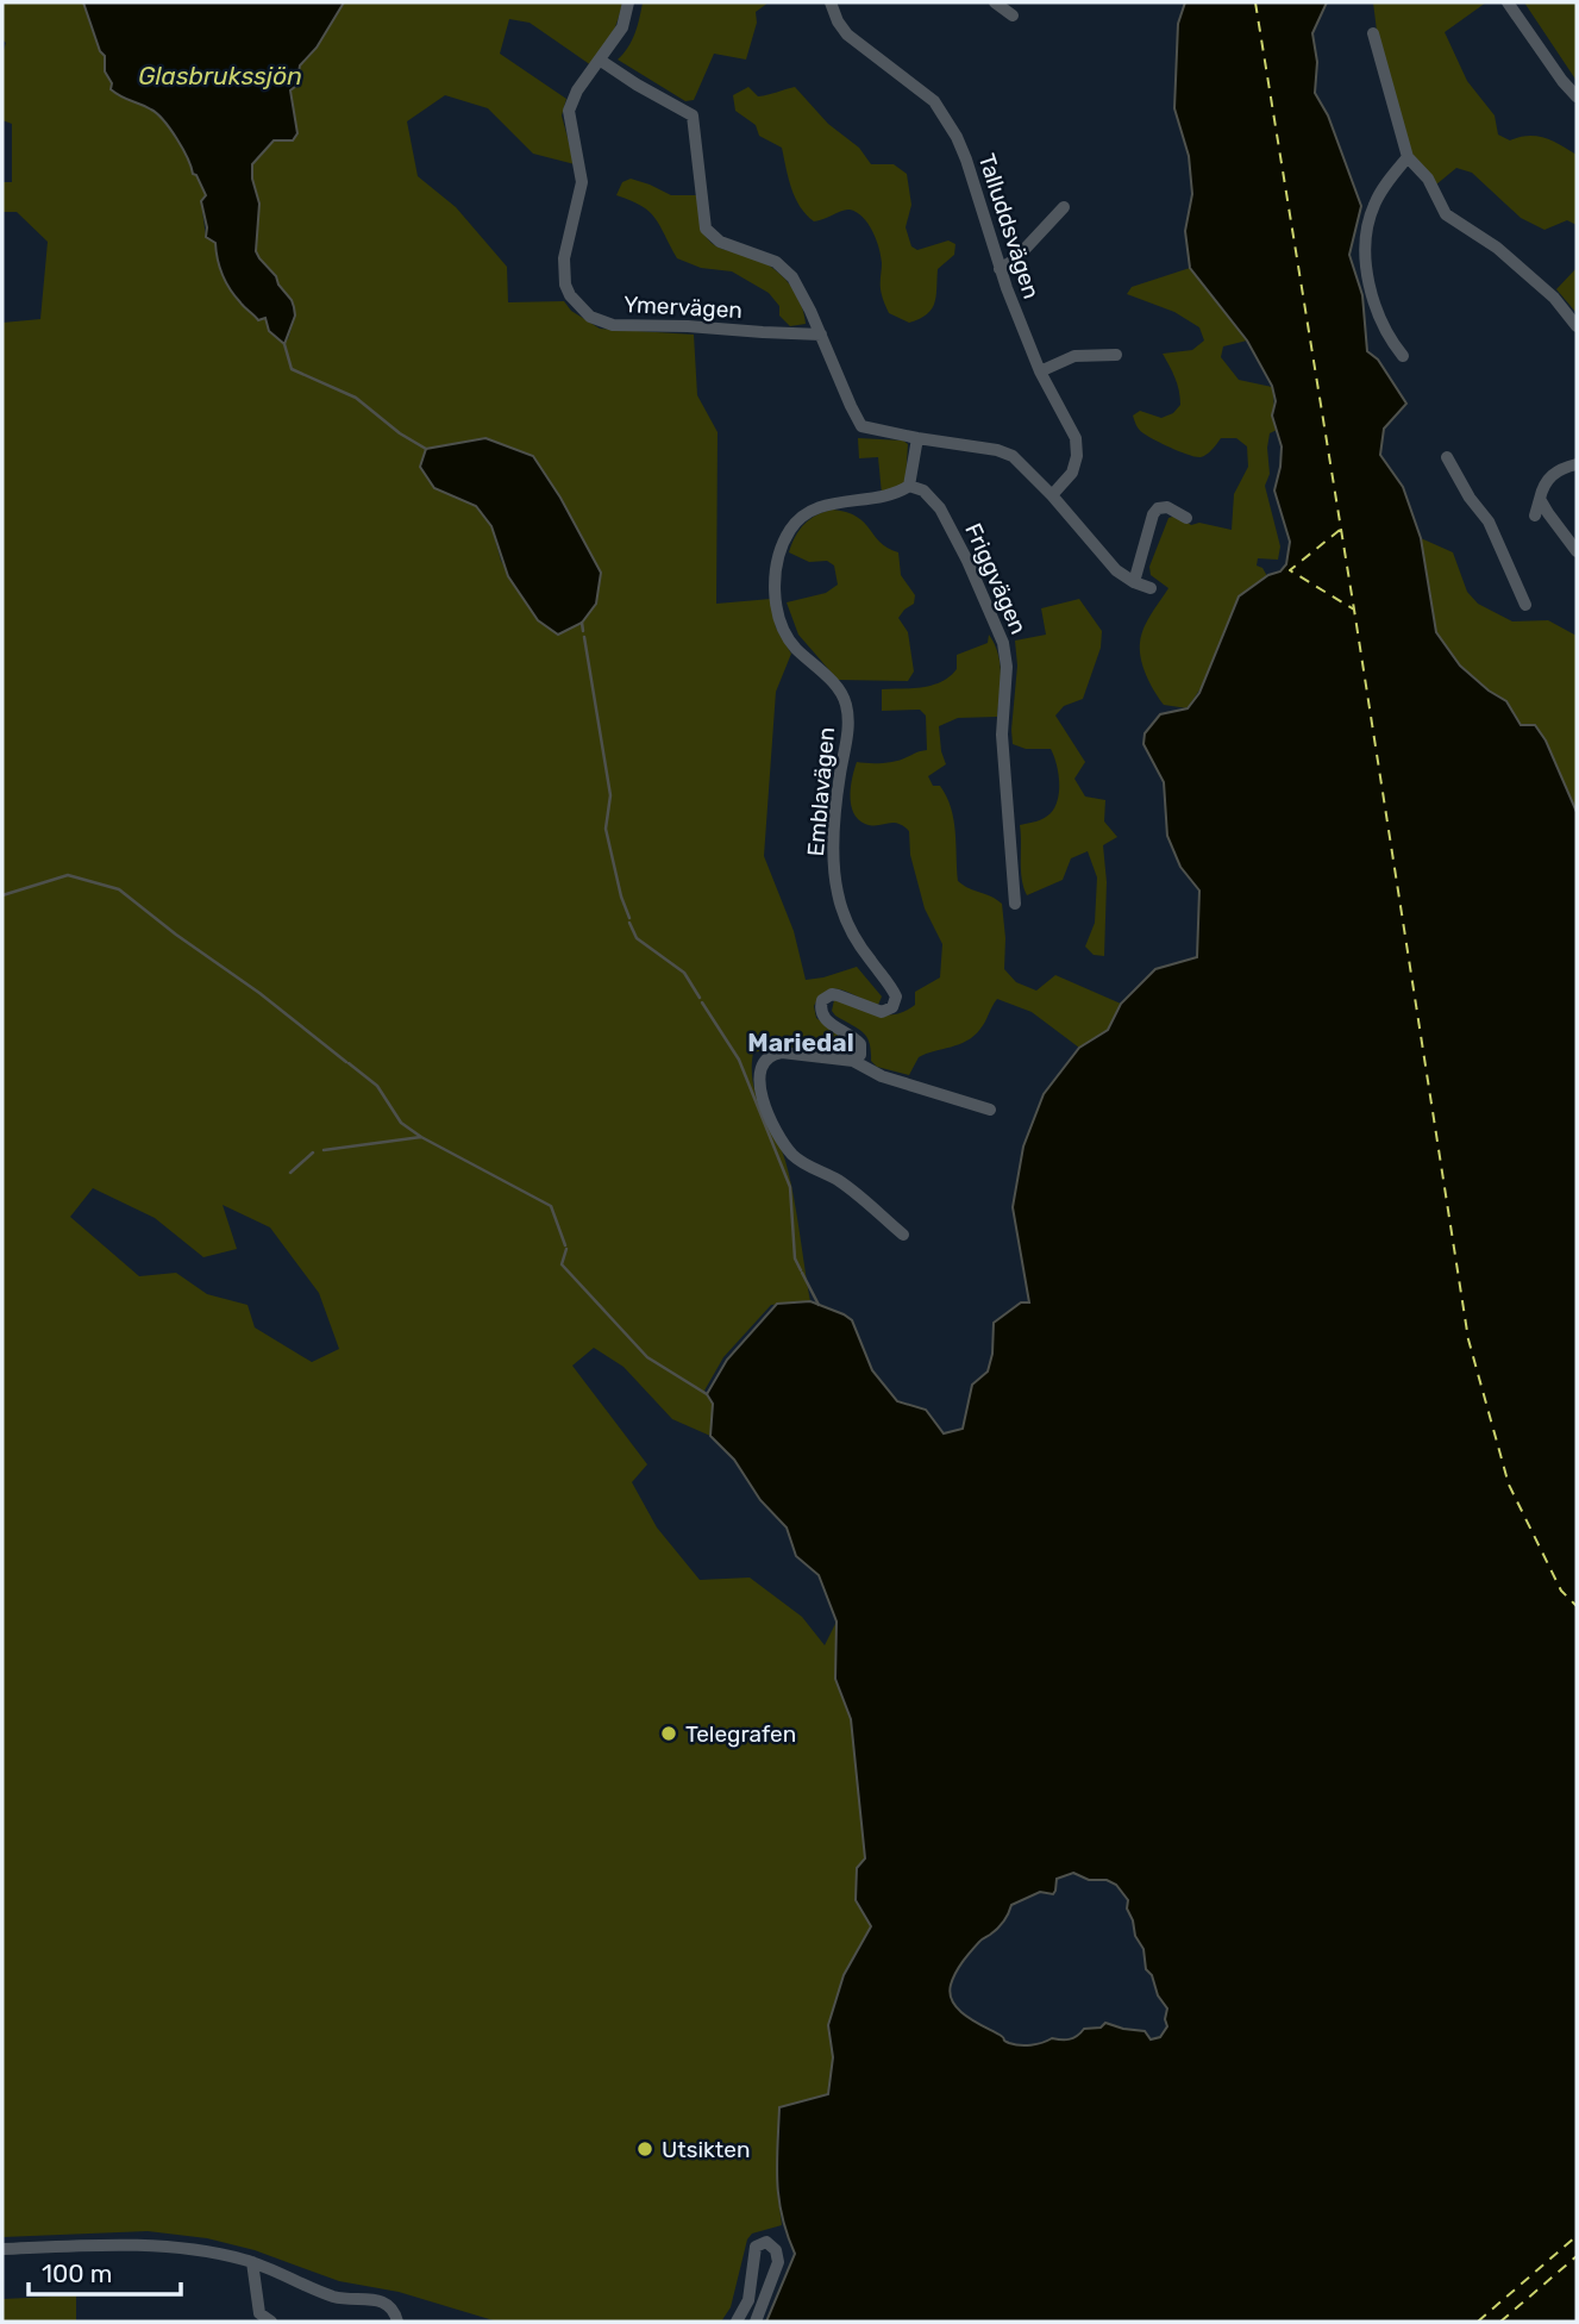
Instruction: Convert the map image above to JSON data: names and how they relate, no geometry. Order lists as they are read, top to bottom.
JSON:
{
  "streets": {
    "street": [
      "Talluddsvägen",
      "Ymervägen",
      "Friggvägen",
      "Emblavägen"
    ]
  },
  "crossings": [
    ["Friggvägen", "Emblavägen"]
  ],
  "districts": ["Mariedal"],
  "water": ["Glasbrukssjön"],
  "places": ["Telegrafen", "Utsikten"],
  "scale_bar": "100 m"
}
